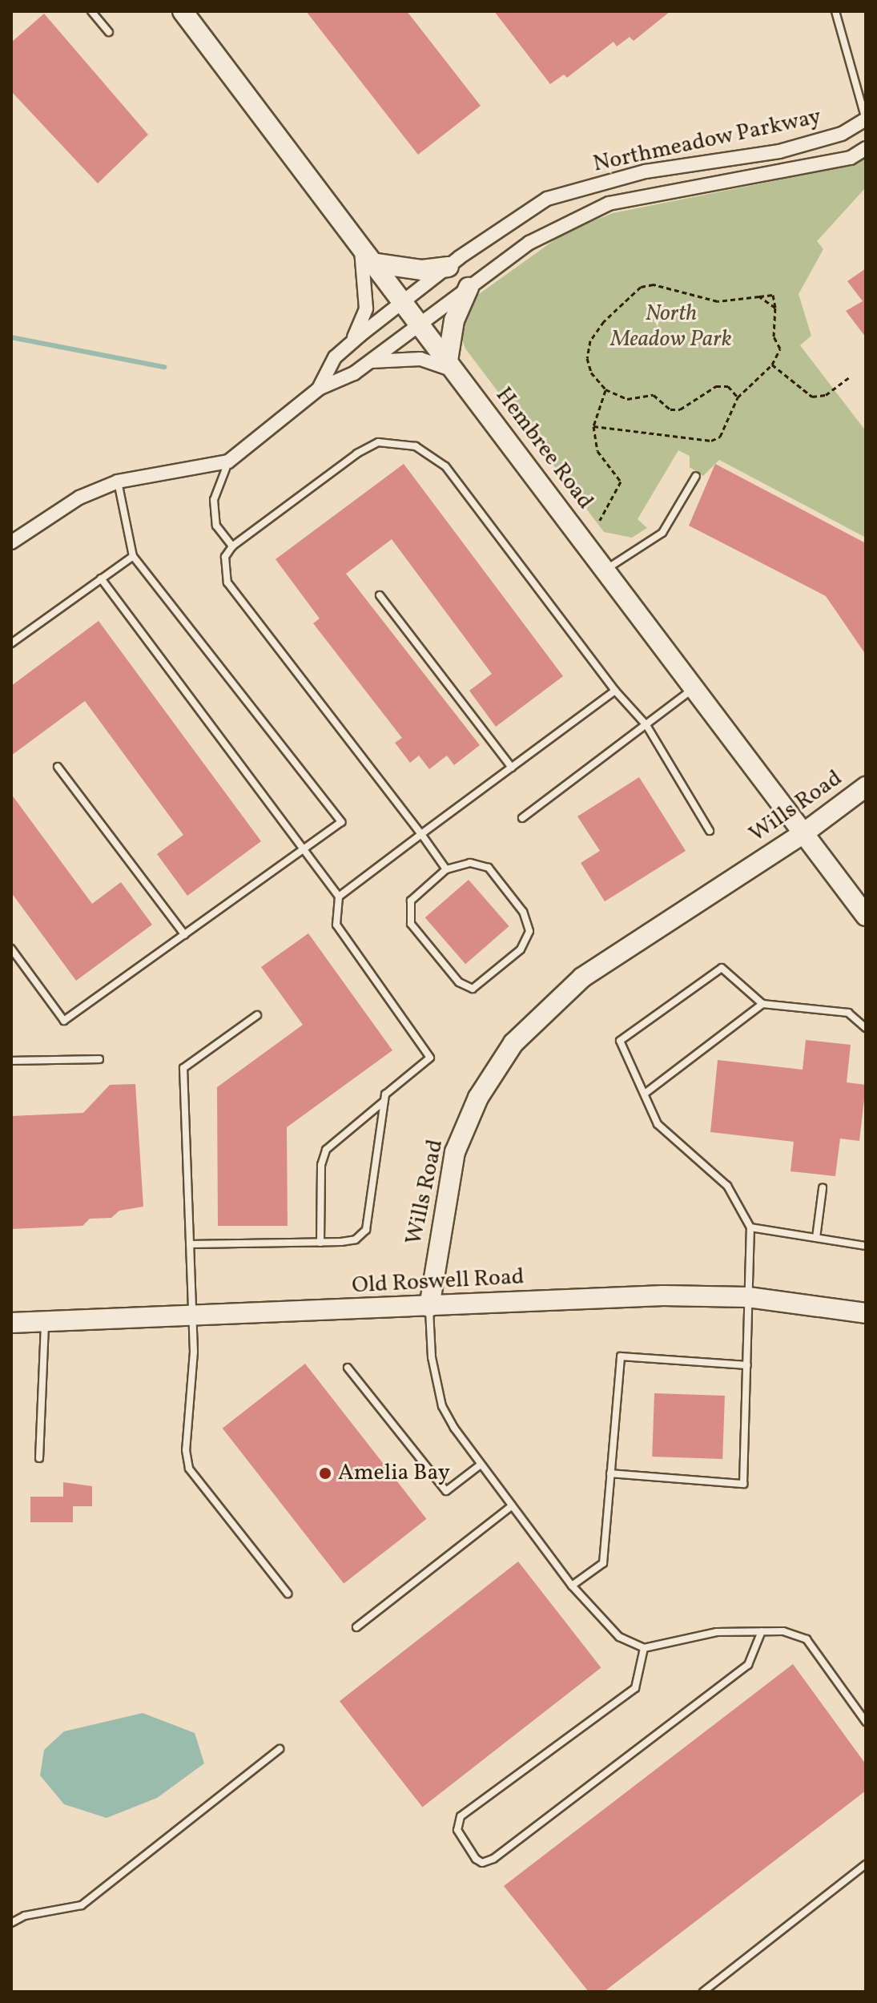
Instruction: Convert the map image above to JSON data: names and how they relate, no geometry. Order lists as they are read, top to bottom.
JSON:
{
  "streets": {
    "street": [
      "Northmeadow Parkway",
      "Hembree Road",
      "Wills Road",
      "Old Roswell Road"
    ]
  },
  "crossings": [
    ["Northmeadow Parkway", "Hembree Road"],
    ["Hembree Road", "Wills Road"],
    ["Wills Road", "Old Roswell Road"]
  ],
  "parks": ["North Meadow Park"],
  "places": ["Amelia Bay"]
}
